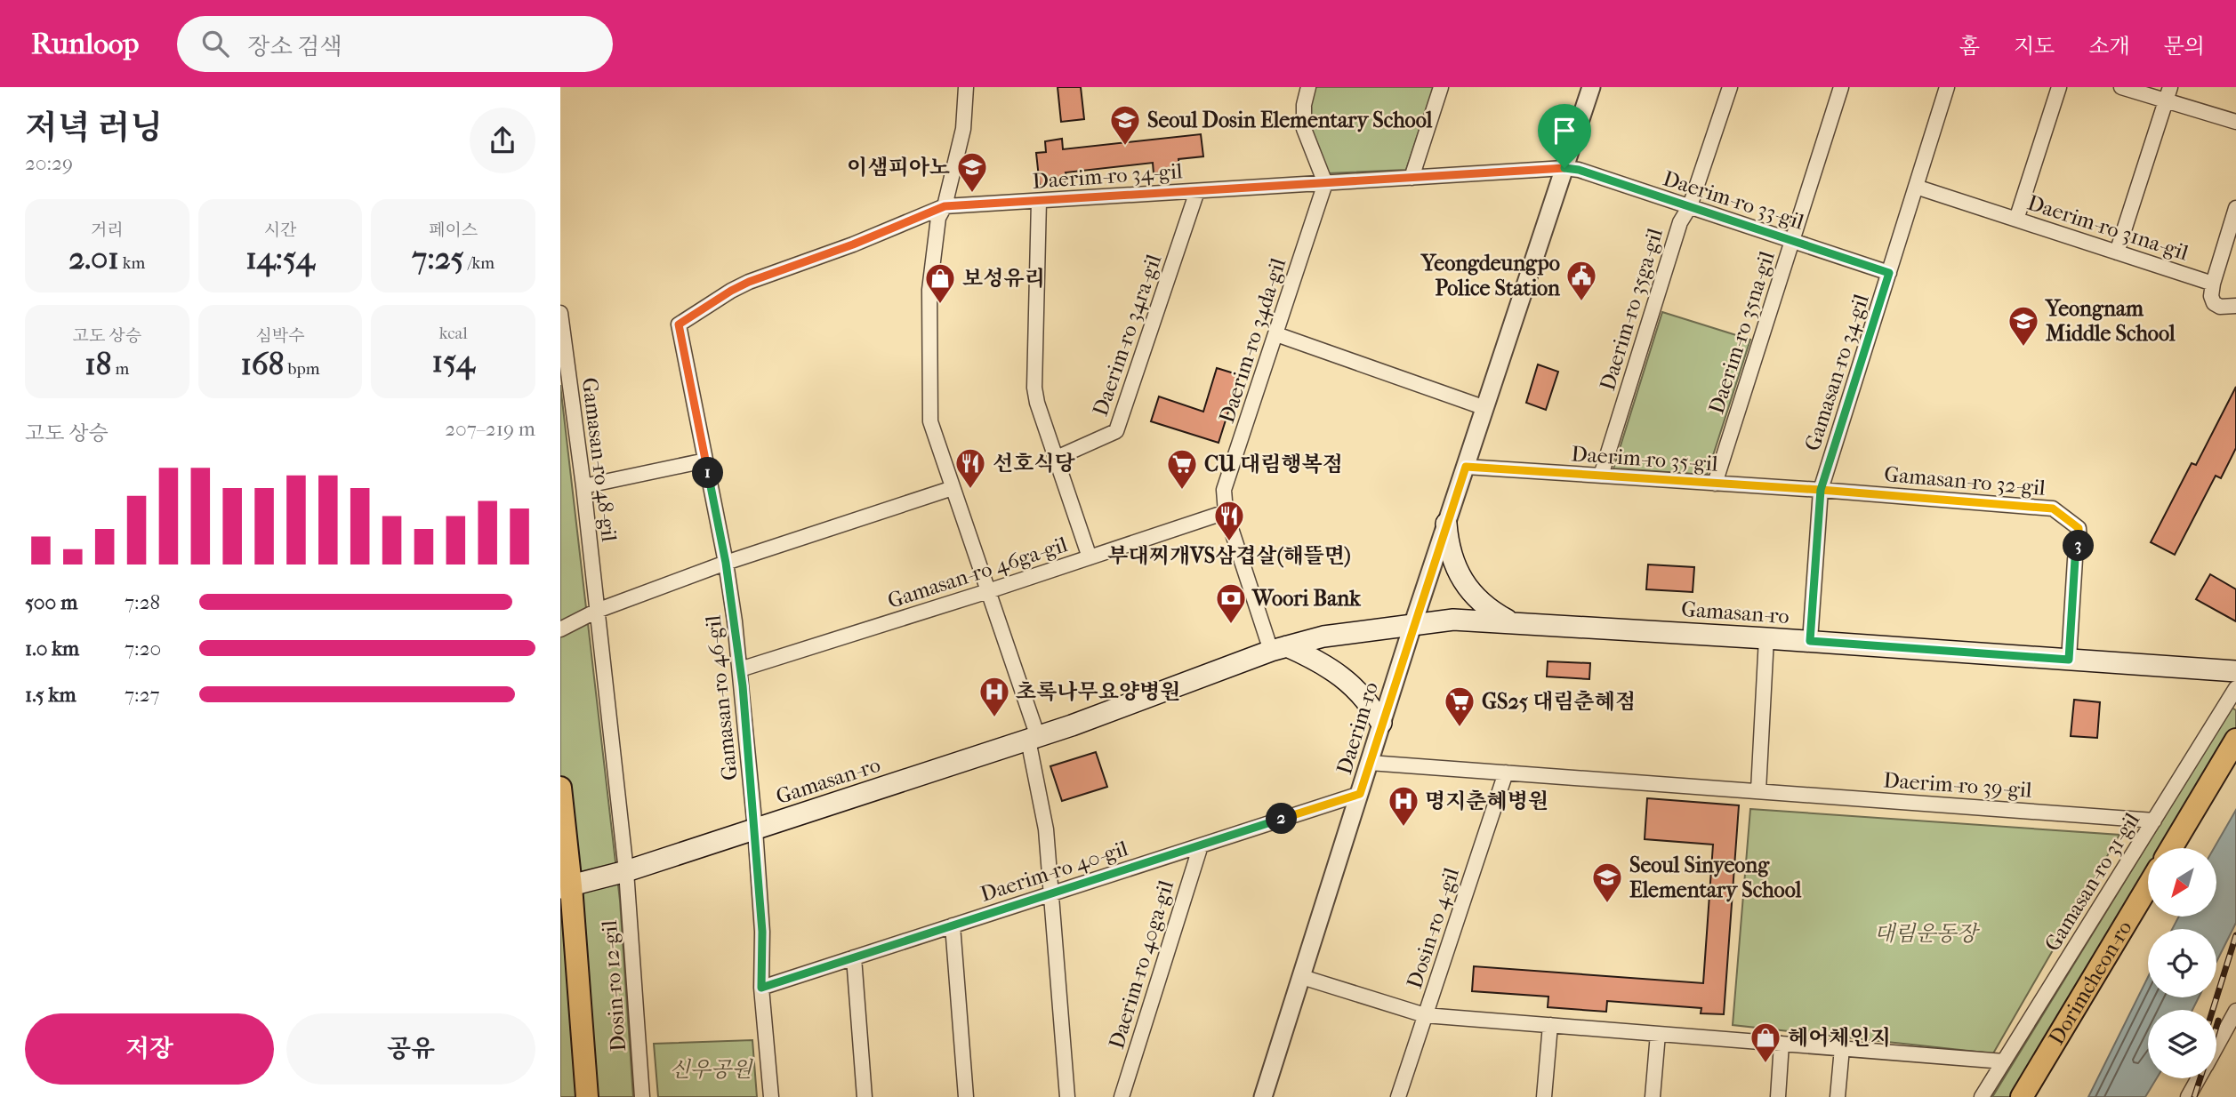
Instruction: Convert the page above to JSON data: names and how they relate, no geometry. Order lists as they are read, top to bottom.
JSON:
{
  "streets": {
    "main road": ["Gamasan-ro", "Dorimcheon-ro"],
    "street": [
      "Daerim-ro 34-gil",
      "Daerim-ro 33-gil",
      "Daerim-ro 31na-gil",
      "Daerim-ro 35ga-gil",
      "Daerim-ro 35na-gil",
      "Daerim-ro 34ra-gil",
      "Daerim-ro 34da-gil",
      "Gamasan-ro 34-gil",
      "Daerim-ro 35-gil",
      "Gamasan-ro 48-gil",
      "Gamasan-ro 32-gil",
      "Gamasan-ro 46ga-gil",
      "Gamasan-ro 46-gil",
      "Daerim-ro",
      "Daerim-ro 39-gil",
      "Daerim-ro 40-gil",
      "Gamasan-ro 31-gil",
      "Dosin-ro 4-gil",
      "Daerim-ro 40ga-gil",
      "Dosin-ro 12-gil"
    ]
  },
  "crossings": [
    ["Daerim-ro 34-gil", "Daerim-ro 33-gil"],
    ["Daerim-ro 34-gil", "Daerim-ro 34ra-gil"],
    ["Daerim-ro 34-gil", "Daerim-ro 34da-gil"],
    ["Daerim-ro 34-gil", "Gamasan-ro 46-gil"],
    ["Daerim-ro 34-gil", "Daerim-ro"],
    ["Daerim-ro 33-gil", "Daerim-ro 35ga-gil"],
    ["Daerim-ro 33-gil", "Daerim-ro 35na-gil"],
    ["Daerim-ro 33-gil", "Gamasan-ro 34-gil"],
    ["Daerim-ro 33-gil", "Daerim-ro"],
    ["Daerim-ro 31na-gil", "Gamasan-ro 34-gil"],
    ["Daerim-ro 35ga-gil", "Daerim-ro 35-gil"],
    ["Daerim-ro 35na-gil", "Daerim-ro 35-gil"],
    ["Daerim-ro 34da-gil", "Gamasan-ro 46ga-gil"],
    ["Gamasan-ro 34-gil", "Daerim-ro 35-gil"],
    ["Gamasan-ro 34-gil", "Gamasan-ro 32-gil"],
    ["Gamasan-ro 34-gil", "Gamasan-ro"],
    ["Daerim-ro 35-gil", "Gamasan-ro 32-gil"],
    ["Daerim-ro 35-gil", "Daerim-ro"],
    ["Gamasan-ro 48-gil", "Gamasan-ro"],
    ["Gamasan-ro 48-gil", "Dosin-ro 12-gil"],
    ["Gamasan-ro 32-gil", "Gamasan-ro"],
    ["Gamasan-ro 46ga-gil", "Gamasan-ro 46-gil"],
    ["Gamasan-ro", "Gamasan-ro 46-gil"],
    ["Gamasan-ro", "Daerim-ro"],
    ["Gamasan-ro", "Dosin-ro 12-gil"],
    ["Gamasan-ro 46-gil", "Daerim-ro 40-gil"],
    ["Daerim-ro", "Daerim-ro 39-gil"],
    ["Daerim-ro", "Daerim-ro 40-gil"],
    ["Daerim-ro 39-gil", "Gamasan-ro 31-gil"],
    ["Daerim-ro 39-gil", "Dosin-ro 4-gil"],
    ["Daerim-ro 40-gil", "Daerim-ro 40ga-gil"]
  ],
  "parks": ["대림운동장", "신우공원"],
  "places": {
    "school or university": [
      "Seoul Dosin Elementary School",
      "이샘피아노",
      "Yeongnam Middle School",
      "Seoul Sinyeong Elementary School"
    ],
    "public building": ["Yeongdeungpo Police Station"],
    "shop": ["보성유리", "헤어체인지"],
    "restaurant": ["선호식당", "부대찌개VS삼겹살(해뜰면)"],
    "supermarket": ["CU 대림행복점", "GS25 대림춘혜점"],
    "bank": ["Woori Bank"],
    "hospital": ["초록나무요양병원", "명지춘혜병원"]
  },
  "north": "bottom left",
  "page": {
    "header": "Runloop",
    "search": "장소 검색",
    "nav": [
      "홈",
      "지도",
      "소개",
      "문의"
    ],
    "heading": ["저녁 러닝", "20:29"],
    "stats": [
      ["거리", "2.01 km"],
      ["시간", "14:54"],
      ["페이스", "7:25 /km"],
      ["고도 상승", "18 m"],
      ["심박수", "168 bpm"],
      ["kcal", "154"]
    ],
    "chart": ["고도 상승", "207–219 m"],
    "pins": ["1", "3", "2"],
    "list": [
      {
        "name": "500 m",
        "note": "7:28"
      },
      {
        "name": "1.0 km",
        "note": "7:20"
      },
      {
        "name": "1.5 km",
        "note": "7:27"
      }
    ],
    "buttons": ["저장", "공유"]
  }
}
